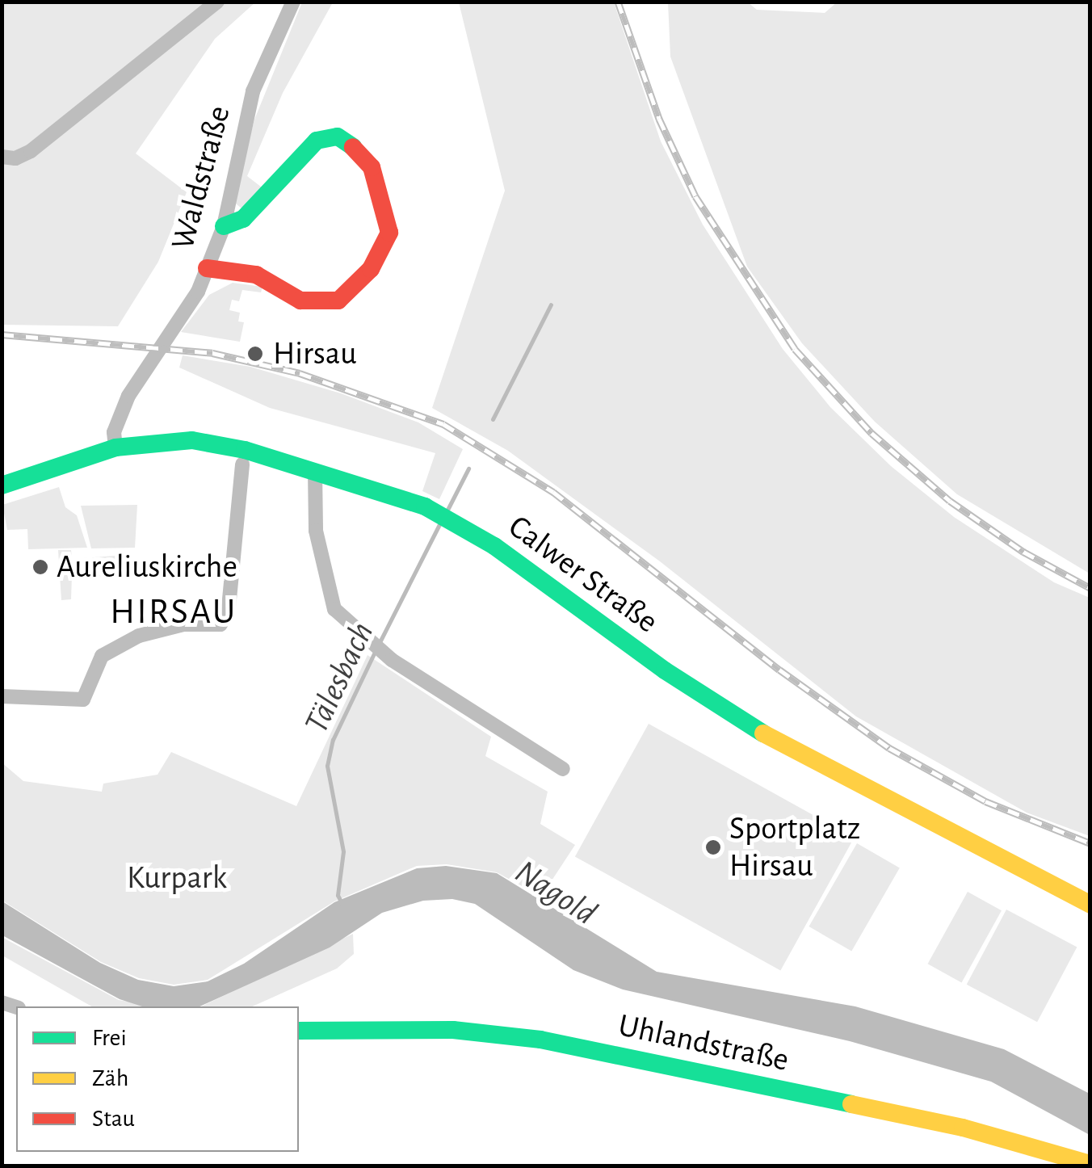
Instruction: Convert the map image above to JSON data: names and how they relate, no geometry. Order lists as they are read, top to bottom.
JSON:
{
  "streets": {
    "street": ["Waldstraße", "Calwer Straße", "Uhlandstraße"]
  },
  "crossings": [
    ["Waldstraße", "Calwer Straße"]
  ],
  "districts": ["HIRSAU"],
  "water": ["Tälesbach", "Nagold"],
  "parks": ["Kurpark"],
  "places": ["Hirsau", "Aureliuskirche", "Sportplatz Hirsau"],
  "legend": ["Frei", "Zäh", "Stau"]
}
